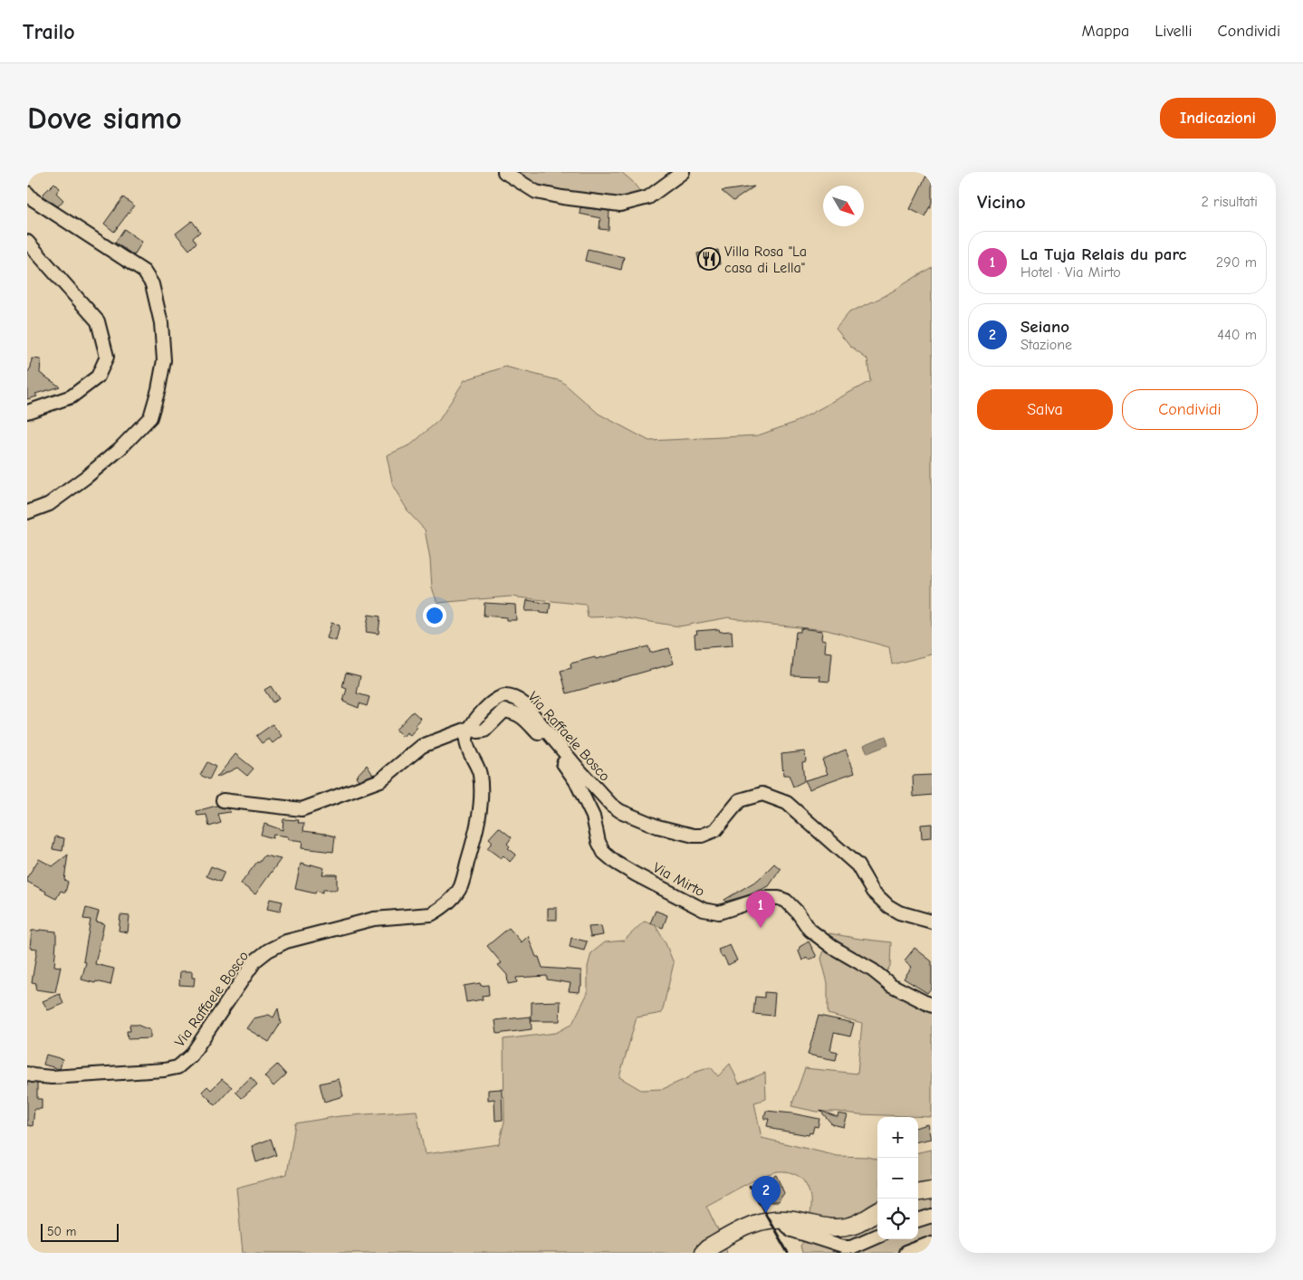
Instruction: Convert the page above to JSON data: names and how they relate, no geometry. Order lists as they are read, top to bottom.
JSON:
{
  "streets": {
    "street": ["Via Raffaele Bosco", "Via Mirto"]
  },
  "crossings": [
    ["Via Raffaele Bosco", "Via Mirto"]
  ],
  "places": {
    "restaurant": ["Villa Rosa \"La casa di Lella\""]
  },
  "scale_bar": "50 m",
  "north": "bottom right",
  "page": {
    "header": "Trailo",
    "nav": ["Mappa", "Livelli", "Condividi"],
    "buttons": [
      "Indicazioni",
      ["Salva", "Condividi"]
    ],
    "title": "Dove siamo",
    "heading": ["Vicino", "2 risultati"],
    "list": [
      {
        "mark": "1",
        "name": "La Tuja Relais du parc",
        "note": "Hotel · Via Mirto",
        "value": "290 m"
      },
      {
        "mark": "2",
        "name": "Seiano",
        "note": "Stazione",
        "value": "440 m"
      }
    ],
    "pins": ["1", "2"],
    "map_buttons": ["+", "−"],
    "scale": "50 m"
  }
}
